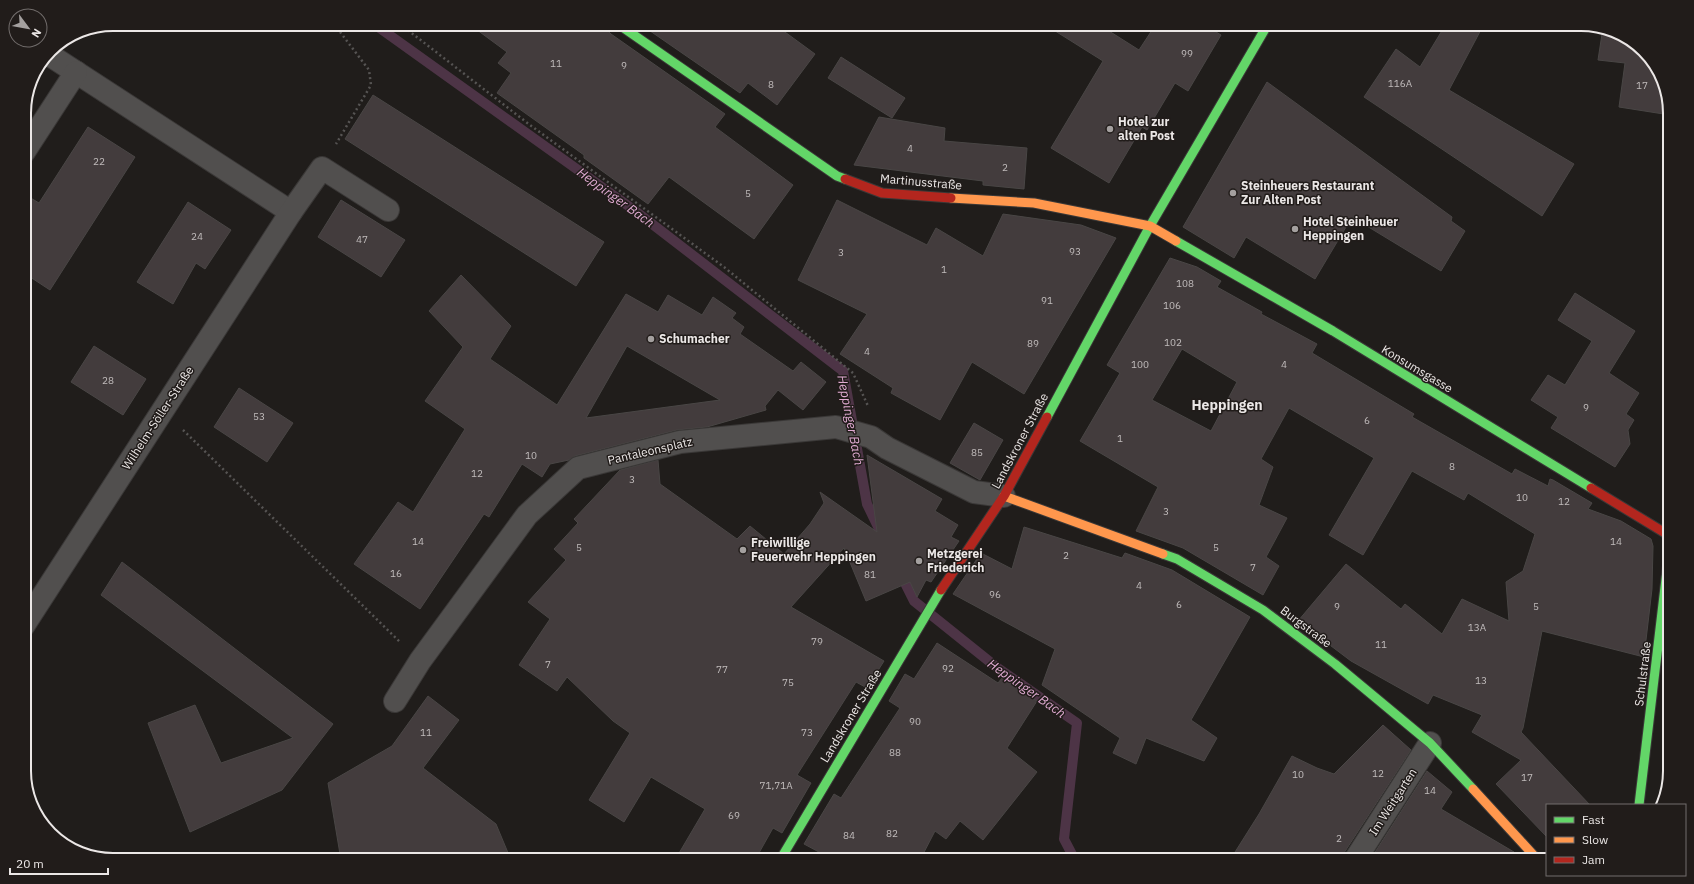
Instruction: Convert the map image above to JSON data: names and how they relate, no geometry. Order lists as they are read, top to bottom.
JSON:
{
  "streets": {
    "main road": [
      "Martinusstraße",
      "Konsumsgasse",
      "Landskroner Straße",
      "Burgstraße",
      "Schulstraße"
    ],
    "street": ["Wilhelm-Söller-Straße", "Pantaleonsplatz", "Im Weitgarten"]
  },
  "crossings": [
    ["Martinusstraße", "Konsumsgasse"],
    ["Martinusstraße", "Landskroner Straße"],
    ["Konsumsgasse", "Landskroner Straße"],
    ["Landskroner Straße", "Pantaleonsplatz"],
    ["Landskroner Straße", "Burgstraße"],
    ["Pantaleonsplatz", "Burgstraße"],
    ["Burgstraße", "Im Weitgarten"]
  ],
  "districts": ["Heppingen"],
  "water": ["Heppinger Bach"],
  "places": [
    "Hotel zur alten Post",
    "Steinheuers Restaurant Zur Alten Post",
    "Hotel Steinheuer Heppingen",
    "Schumacher",
    "Freiwillige Feuerwehr Heppingen",
    "Metzgerei Friederich"
  ],
  "house_numbers": [
    "99",
    "11",
    "9",
    "116A",
    "8",
    "17",
    "4",
    "22",
    "2",
    "5",
    "24",
    "47",
    "93",
    "3",
    "1",
    "108",
    "91",
    "106",
    "102",
    "89",
    "4",
    "100",
    "4",
    "28",
    "9",
    "53",
    "6",
    "1",
    "85",
    "10",
    "8",
    "12",
    "3",
    "10",
    "12",
    "3",
    "14",
    "14",
    "5",
    "5",
    "2",
    "7",
    "16",
    "81",
    "4",
    "96",
    "6",
    "9",
    "5",
    "13A",
    "79",
    "11",
    "7",
    "92",
    "77",
    "13",
    "75",
    "90",
    "11",
    "73",
    "88",
    "12",
    "10",
    "17",
    "71,71A",
    "14",
    "69",
    "82",
    "84",
    "2"
  ],
  "legend": ["Fast", "Slow", "Jam"],
  "scale_bar": "20 m",
  "north": "bottom right"
}
